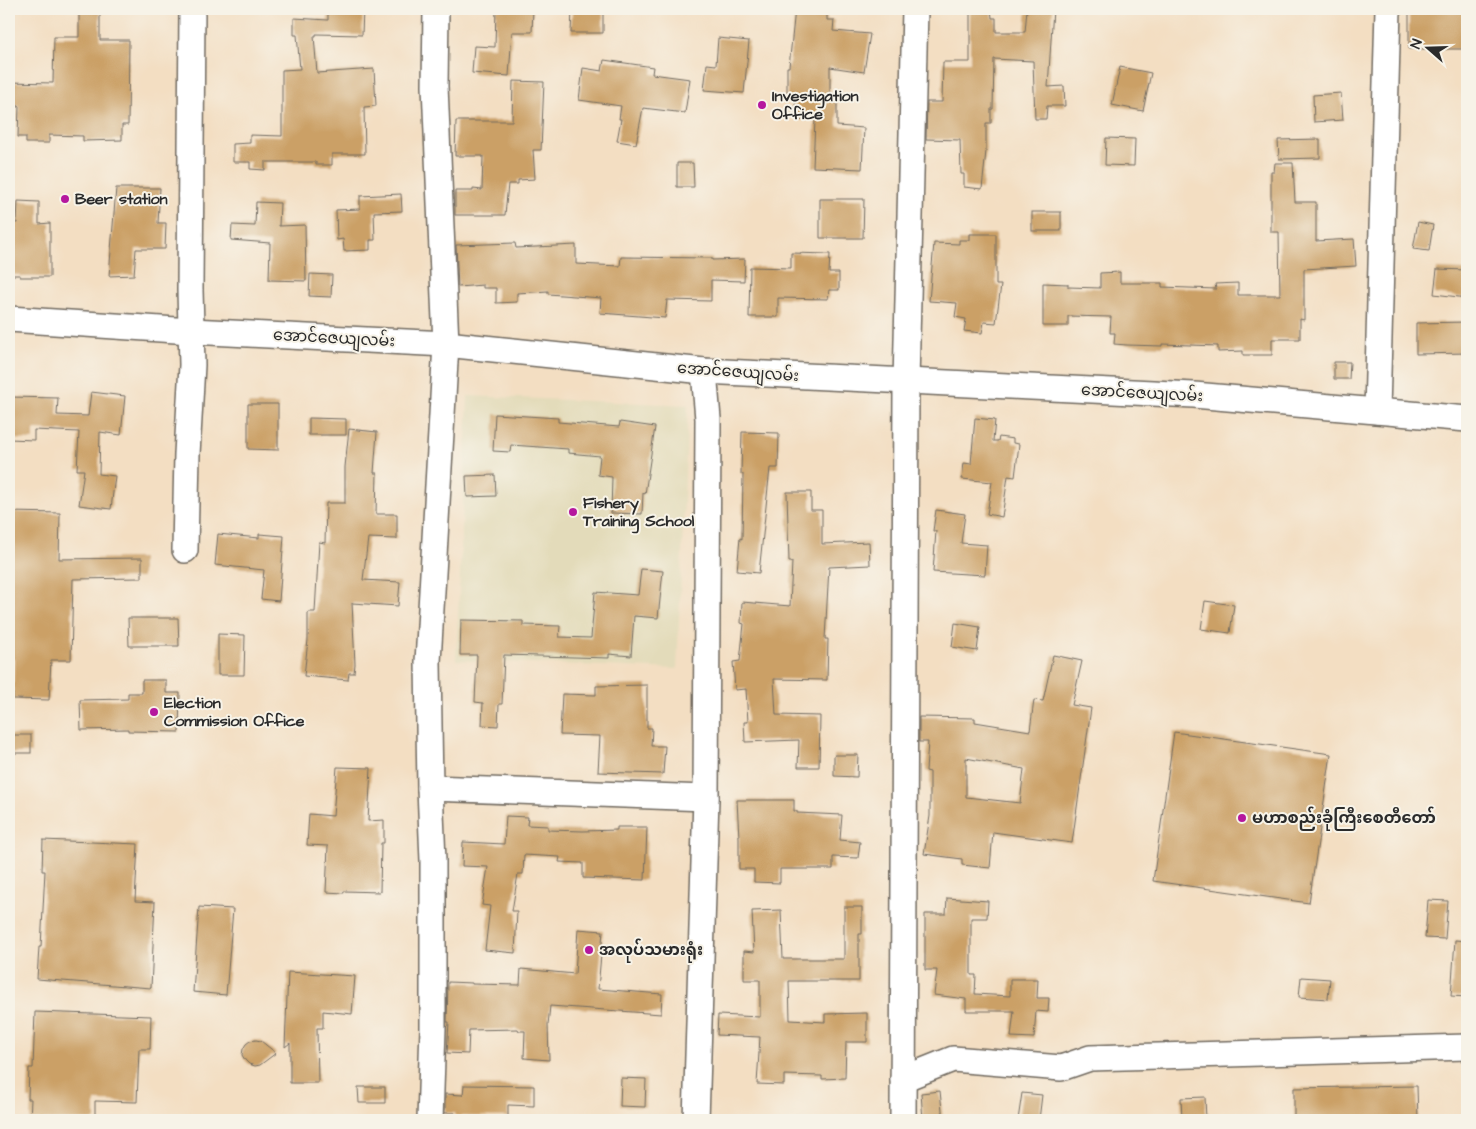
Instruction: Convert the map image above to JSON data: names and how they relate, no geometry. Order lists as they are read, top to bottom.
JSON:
{
  "streets": {
    "street": ["အောင်ဇေယျလမ်း"]
  },
  "places": [
    "Investigation Office",
    "Beer station",
    "Fishery Training School",
    "Election Commission Office",
    "မဟာစည်းခုံကြီးစေတီတော်",
    "အလုပ်သမားရုံး"
  ],
  "north": "left"
}
